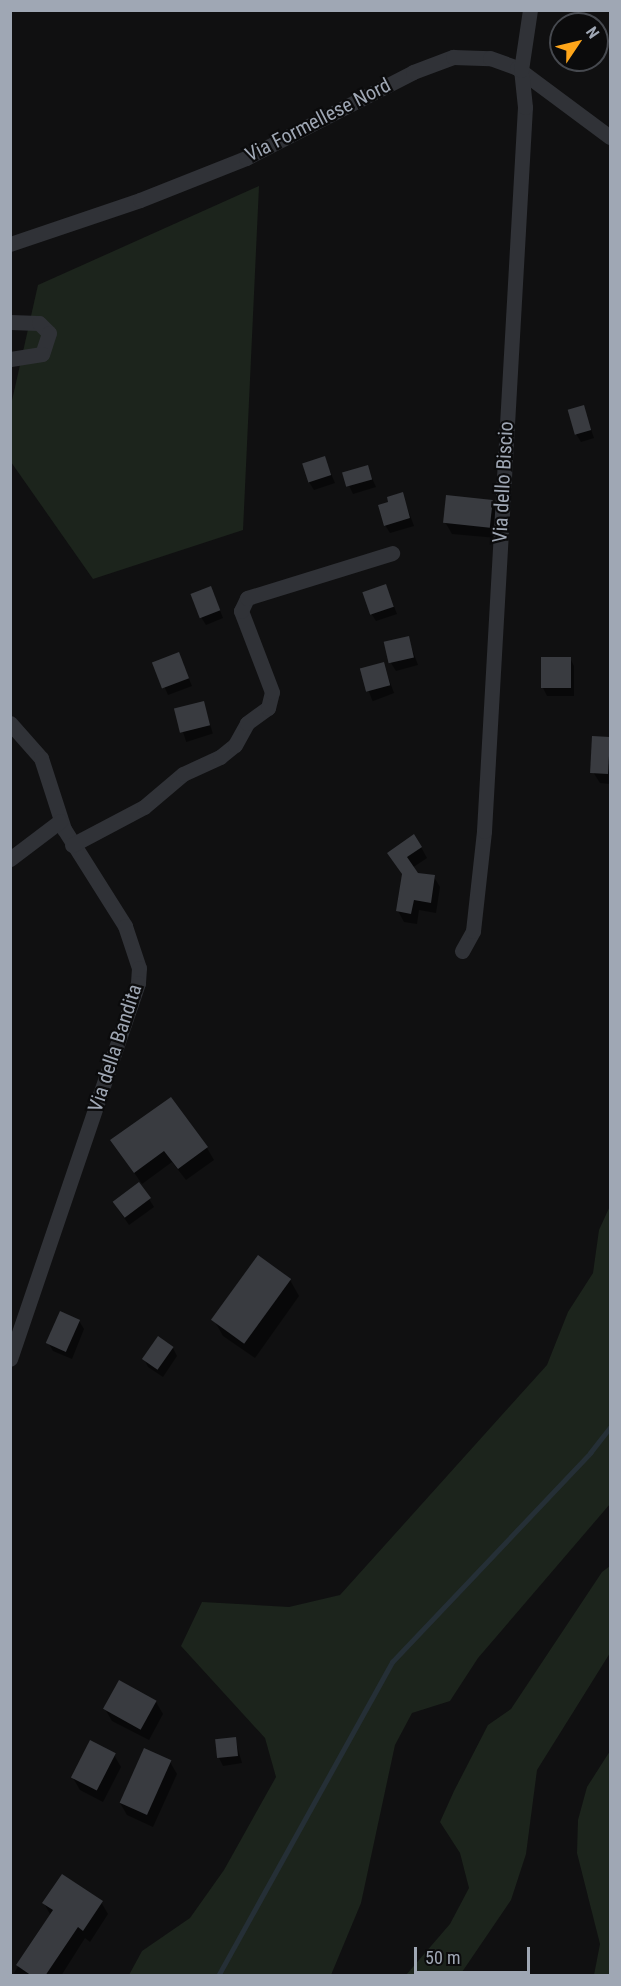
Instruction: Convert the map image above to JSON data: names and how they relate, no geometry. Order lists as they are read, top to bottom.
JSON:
{
  "streets": {
    "street": ["Via Formellese Nord", "Via dello Biscio", "Via della Bandita"]
  },
  "crossings": [
    ["Via Formellese Nord", "Via dello Biscio"]
  ],
  "scale_bar": "50 m",
  "north": "top right"
}
